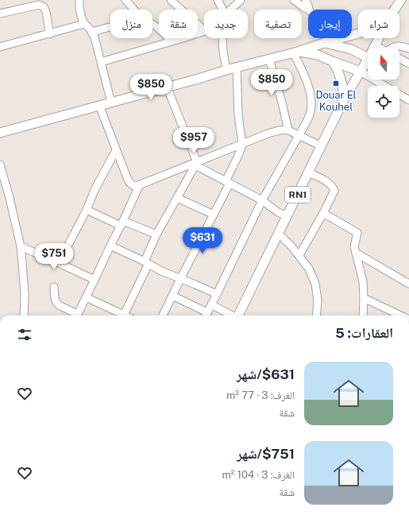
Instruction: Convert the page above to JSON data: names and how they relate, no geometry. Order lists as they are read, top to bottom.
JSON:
{
  "streets": {
    "main road": ["RN1"]
  },
  "places": {
    "transit": ["Douar El Kouhel"]
  },
  "north": "top",
  "page": {
    "chip": [
      "شراء",
      "إيجار",
      "تصفية",
      "جديد",
      "شقة",
      "منزل"
    ],
    "price": [
      "$850",
      "$850",
      "$957",
      "$631",
      "$751"
    ],
    "heading": "العقارات: 5",
    "list": [
      {
        "name": "$631/شهر",
        "note": "الغرف: 3 · 77 m² · شقة"
      },
      {
        "name": "$751/شهر",
        "note": "الغرف: 3 · 104 m² · شقة"
      }
    ]
  }
}
